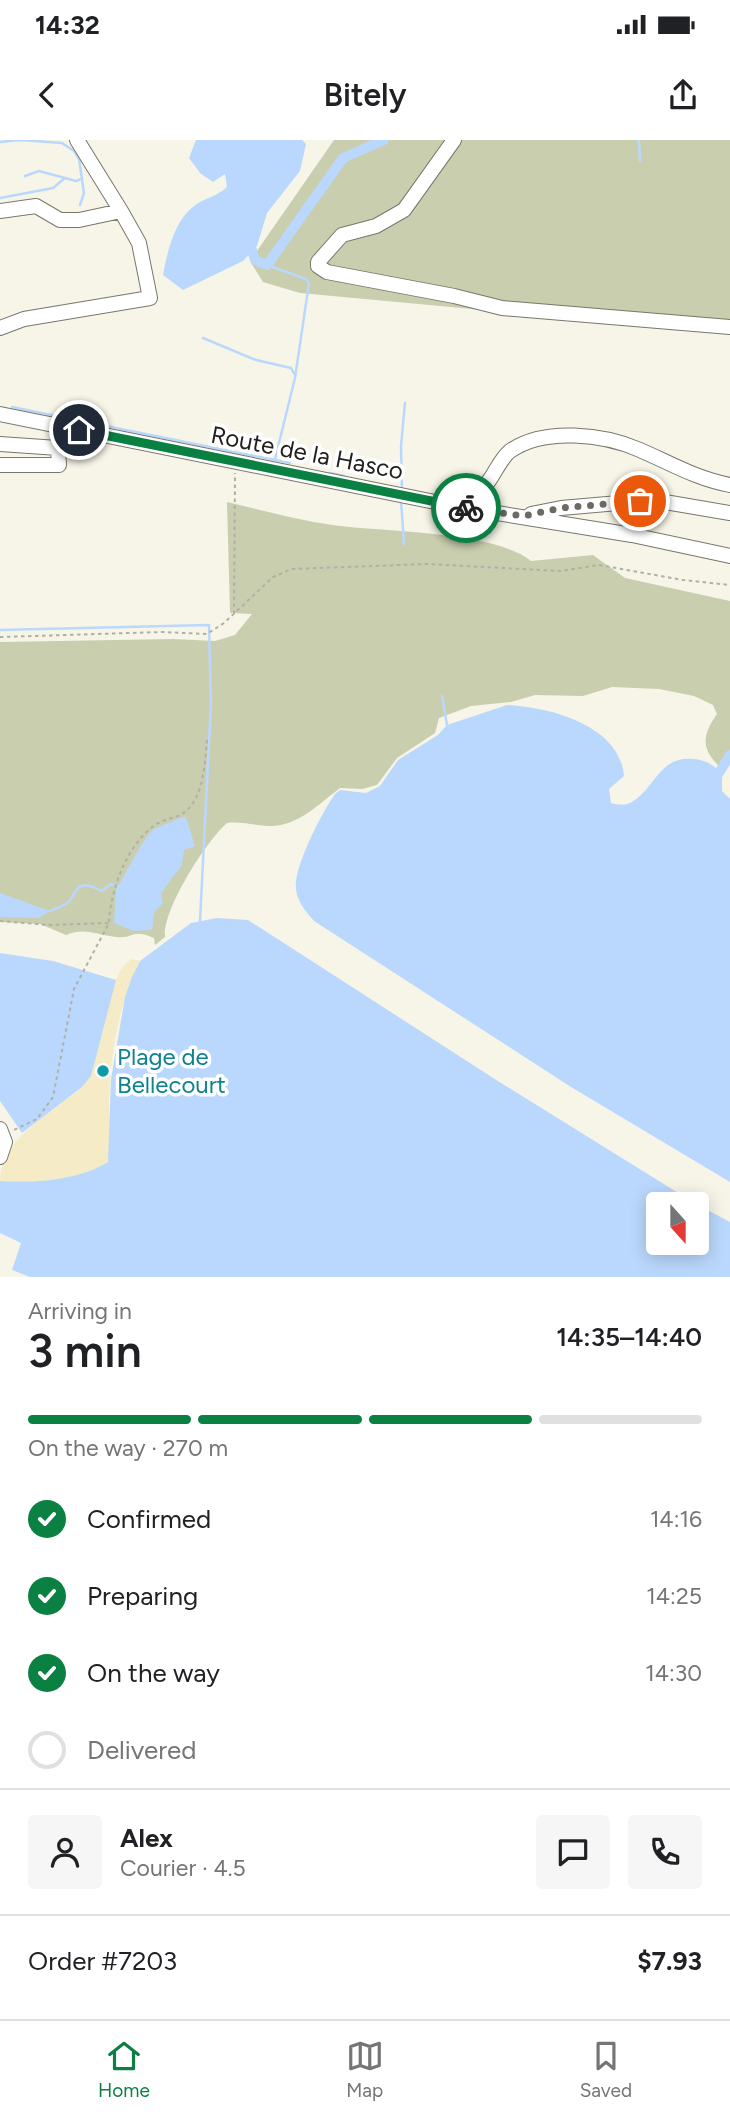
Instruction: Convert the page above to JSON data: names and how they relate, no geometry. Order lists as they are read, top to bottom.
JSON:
{
  "streets": {
    "street": ["Route de la Hasco"]
  },
  "places": ["Plage de Bellecourt"],
  "north": "bottom",
  "page": {
    "status": "14:32",
    "header": "Bitely",
    "heading": ["3 min", "Arriving in", "14:35–14:40"],
    "panel": [
      "Alex",
      "Courier · 4.5",
      "Order #7203",
      "$7.93"
    ],
    "bar": "On the way · 270 m",
    "list": [
      ["Confirmed", "14:16"],
      ["Preparing", "14:25"],
      ["On the way", "14:30"],
      "Delivered"
    ],
    "tabs": ["Home", "Map", "Saved"]
  }
}
